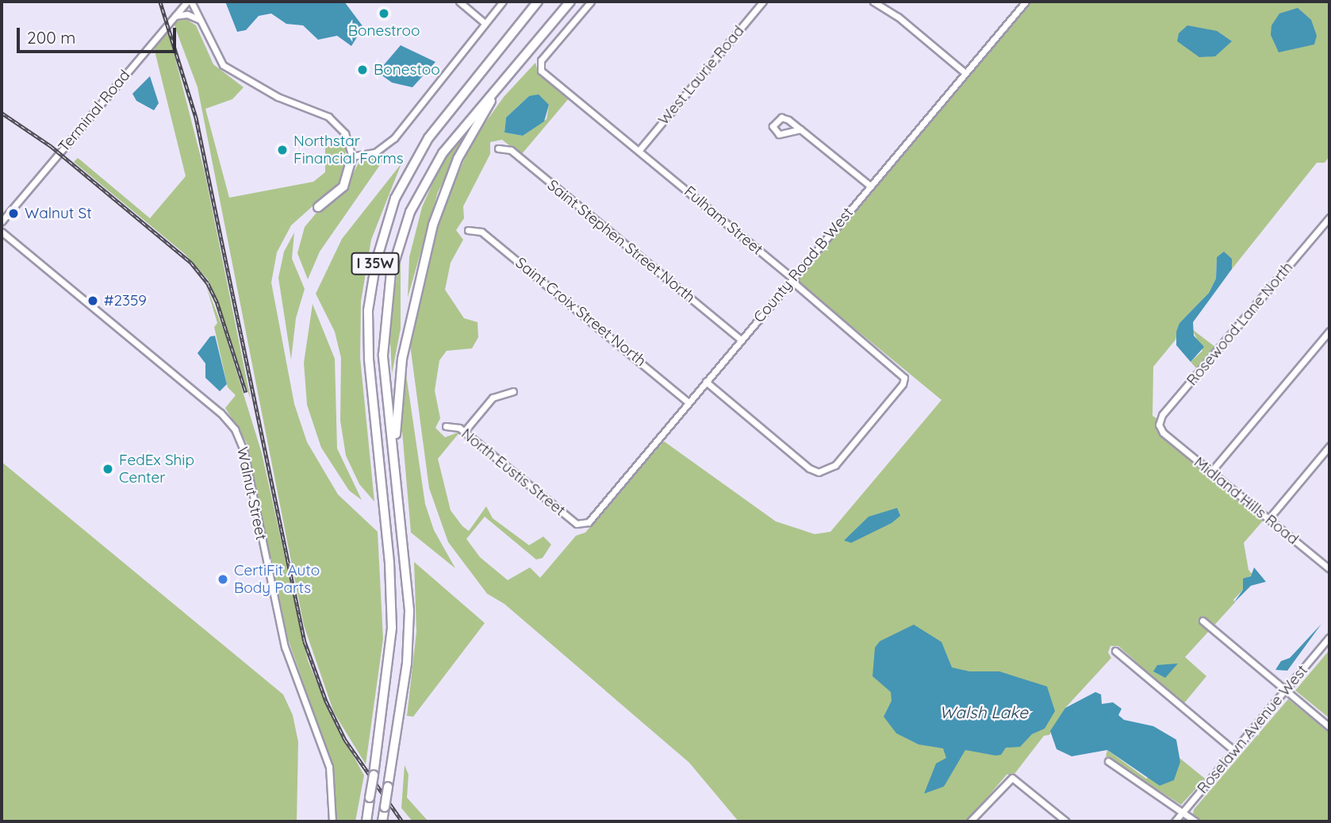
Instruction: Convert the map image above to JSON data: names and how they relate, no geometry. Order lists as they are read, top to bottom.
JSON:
{
  "streets": {
    "highway": ["I 35W"],
    "street": [
      "West Laurie Road",
      "Terminal Road",
      "Fulham Street",
      "Saint Stephen Street North",
      "County Road B West",
      "Saint Croix Street North",
      "Rosewood Lane North",
      "North Eustis Street",
      "Walnut Street",
      "Midland Hills Road",
      "Roselawn Avenue West"
    ]
  },
  "crossings": [
    ["West Laurie Road", "Fulham Street"],
    ["Fulham Street", "County Road B West"],
    ["Saint Stephen Street North", "County Road B West"],
    ["County Road B West", "Saint Croix Street North"],
    ["County Road B West", "North Eustis Street"],
    ["Rosewood Lane North", "Midland Hills Road"]
  ],
  "water": ["Walsh Lake"],
  "places": [
    "Bonestroo",
    "Bonestoo",
    "Northstar Financial Forms",
    "Walnut St",
    "#2359",
    "FedEx Ship Center",
    "CertiFit Auto Body Parts"
  ],
  "scale_bar": "200 m"
}
